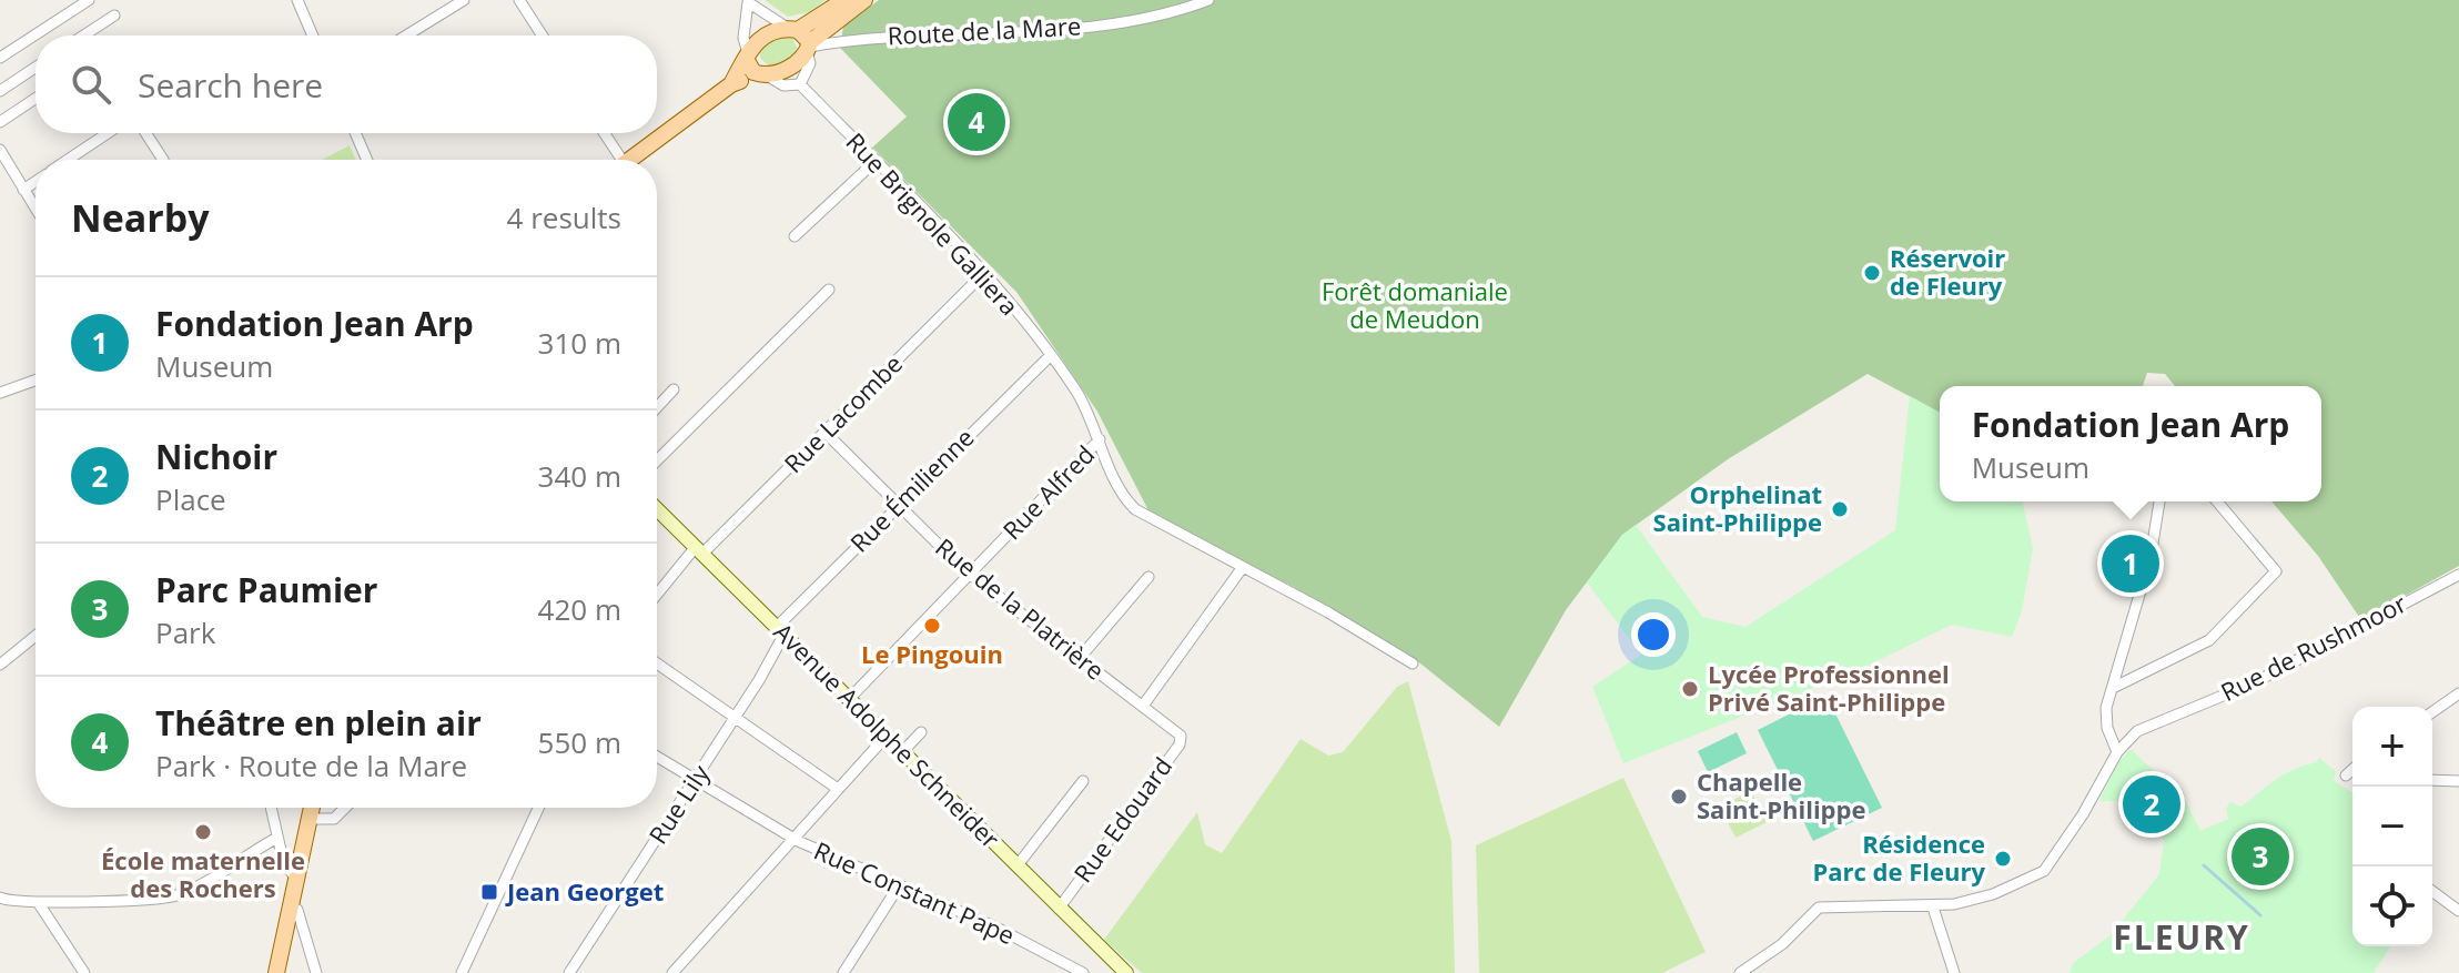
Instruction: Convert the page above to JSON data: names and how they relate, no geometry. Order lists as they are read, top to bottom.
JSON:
{
  "streets": {
    "street": [
      "Route de la Mare",
      "Rue Brignole Galliera",
      "Rue Lacombe",
      "Rue Émilienne",
      "Rue Alfred",
      "Rue de la Platrière",
      "Rue de Rushmoor",
      "Avenue Adolphe Schneider",
      "Rue Lily",
      "Rue Edouard",
      "Rue Constant Pape"
    ]
  },
  "crossings": [
    ["Rue Brignole Galliera", "Rue Lacombe"],
    ["Rue Brignole Galliera", "Rue Émilienne"],
    ["Rue Brignole Galliera", "Rue Alfred"],
    ["Rue Lacombe", "Rue de la Platrière"],
    ["Rue Lacombe", "Avenue Adolphe Schneider"],
    ["Rue Émilienne", "Rue de la Platrière"],
    ["Rue Émilienne", "Avenue Adolphe Schneider"],
    ["Rue Émilienne", "Rue Lily"],
    ["Rue Alfred", "Rue de la Platrière"],
    ["Rue Alfred", "Avenue Adolphe Schneider"],
    ["Rue de la Platrière", "Rue Edouard"],
    ["Avenue Adolphe Schneider", "Rue Lily"],
    ["Avenue Adolphe Schneider", "Rue Edouard"],
    ["Rue Lily", "Rue Constant Pape"]
  ],
  "districts": ["FLEURY"],
  "parks": ["Forêt domaniale de Meudon"],
  "places": {
    "other": [
      "Réservoir de Fleury",
      "Orphelinat Saint-Philippe",
      "Le Pingouin",
      "Lycée Professionnel Privé Saint-Philippe",
      "Chapelle Saint-Philippe",
      "École maternelle des Rochers",
      "Résidence Parc de Fleury"
    ],
    "transit": ["Jean Georget"]
  },
  "page": {
    "search": "Search here",
    "pins": [
      "4",
      "1",
      "2",
      "3"
    ],
    "heading": ["Nearby", "4 results"],
    "list": [
      {
        "mark": "1",
        "name": "Fondation Jean Arp",
        "note": "Museum",
        "value": "310 m"
      },
      {
        "mark": "2",
        "name": "Nichoir",
        "note": "Place",
        "value": "340 m"
      },
      {
        "mark": "3",
        "name": "Parc Paumier",
        "note": "Park",
        "value": "420 m"
      },
      {
        "mark": "4",
        "name": "Théâtre en plein air",
        "note": "Park · Route de la Mare",
        "value": "550 m"
      }
    ],
    "popup": ["Fondation Jean Arp", "Museum"],
    "map_buttons": ["+", "−"]
  }
}
